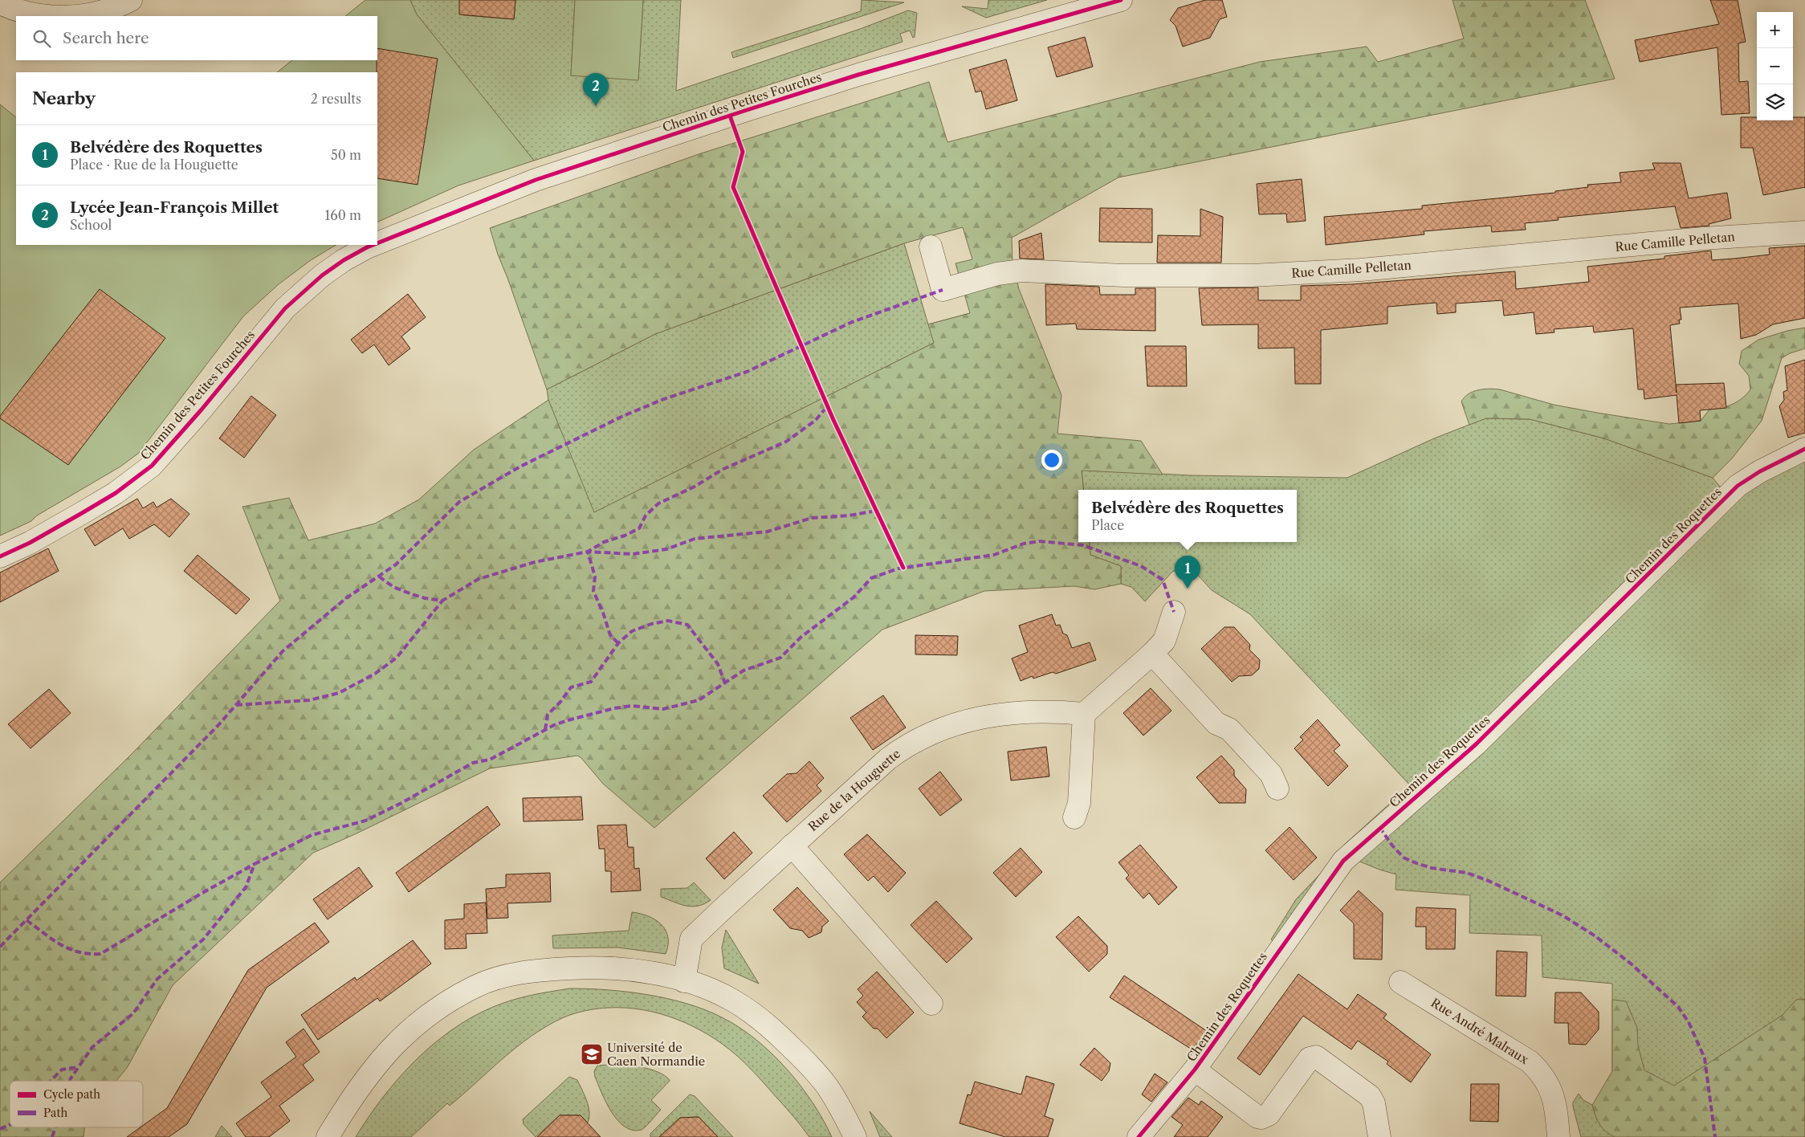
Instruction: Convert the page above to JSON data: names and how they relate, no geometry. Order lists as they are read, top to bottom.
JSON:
{
  "streets": {
    "street": [
      "Chemin des Petites Fourches",
      "Rue Camille Pelletan",
      "Chemin des Roquettes",
      "Rue de la Houguette",
      "Rue André Malraux"
    ]
  },
  "places": {
    "school or university": ["Université de Caen Normandie"]
  },
  "legend": ["Cycle path", "Path"],
  "page": {
    "map_buttons": ["+", "−"],
    "search": "Search here",
    "heading": ["Nearby", "2 results"],
    "pins": ["2", "1"],
    "list": [
      {
        "mark": "1",
        "name": "Belvédère des Roquettes",
        "note": "Place · Rue de la Houguette",
        "value": "50 m"
      },
      {
        "mark": "2",
        "name": "Lycée Jean-François Millet",
        "note": "School",
        "value": "160 m"
      }
    ],
    "popup": ["Belvédère des Roquettes", "Place"]
  }
}
